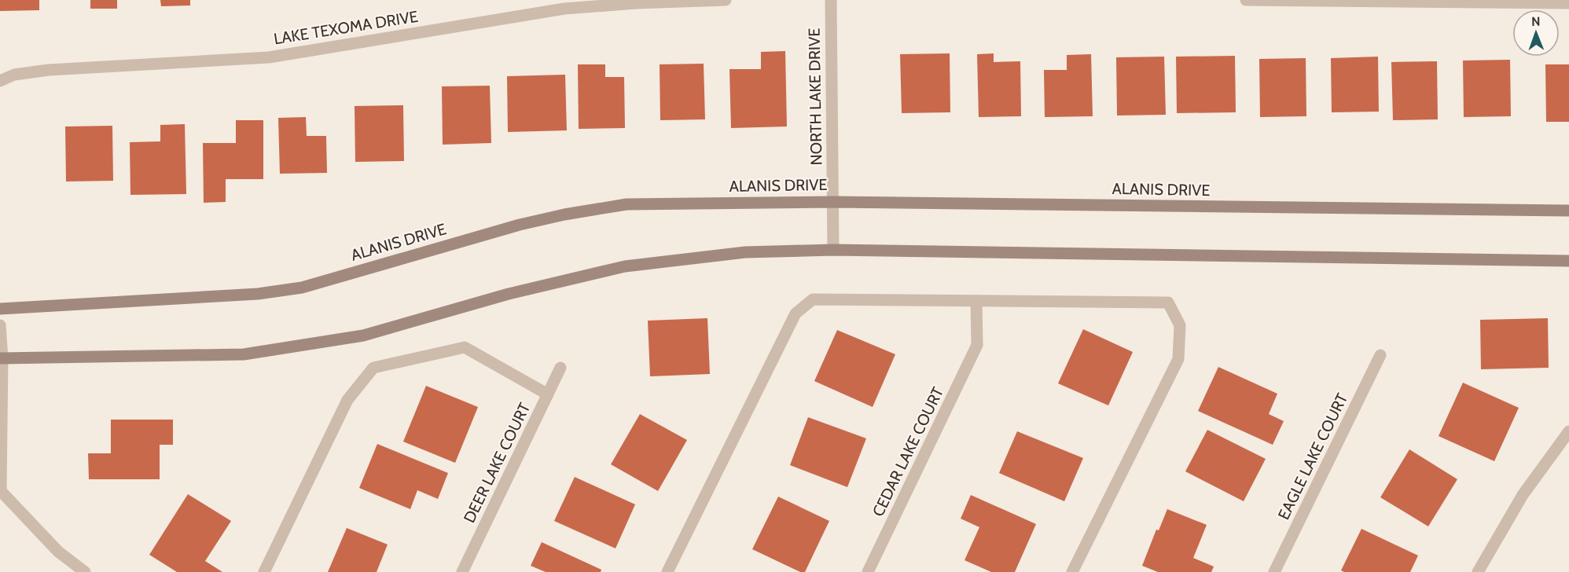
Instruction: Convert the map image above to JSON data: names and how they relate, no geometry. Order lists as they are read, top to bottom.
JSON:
{
  "streets": {
    "main road": ["ALANIS DRIVE"],
    "street": [
      "LAKE TEXOMA DRIVE",
      "NORTH LAKE DRIVE",
      "CEDAR LAKE COURT",
      "EAGLE LAKE COURT",
      "DEER LAKE COURT"
    ]
  },
  "crossings": [
    ["NORTH LAKE DRIVE", "ALANIS DRIVE"]
  ],
  "north": "top"
}
